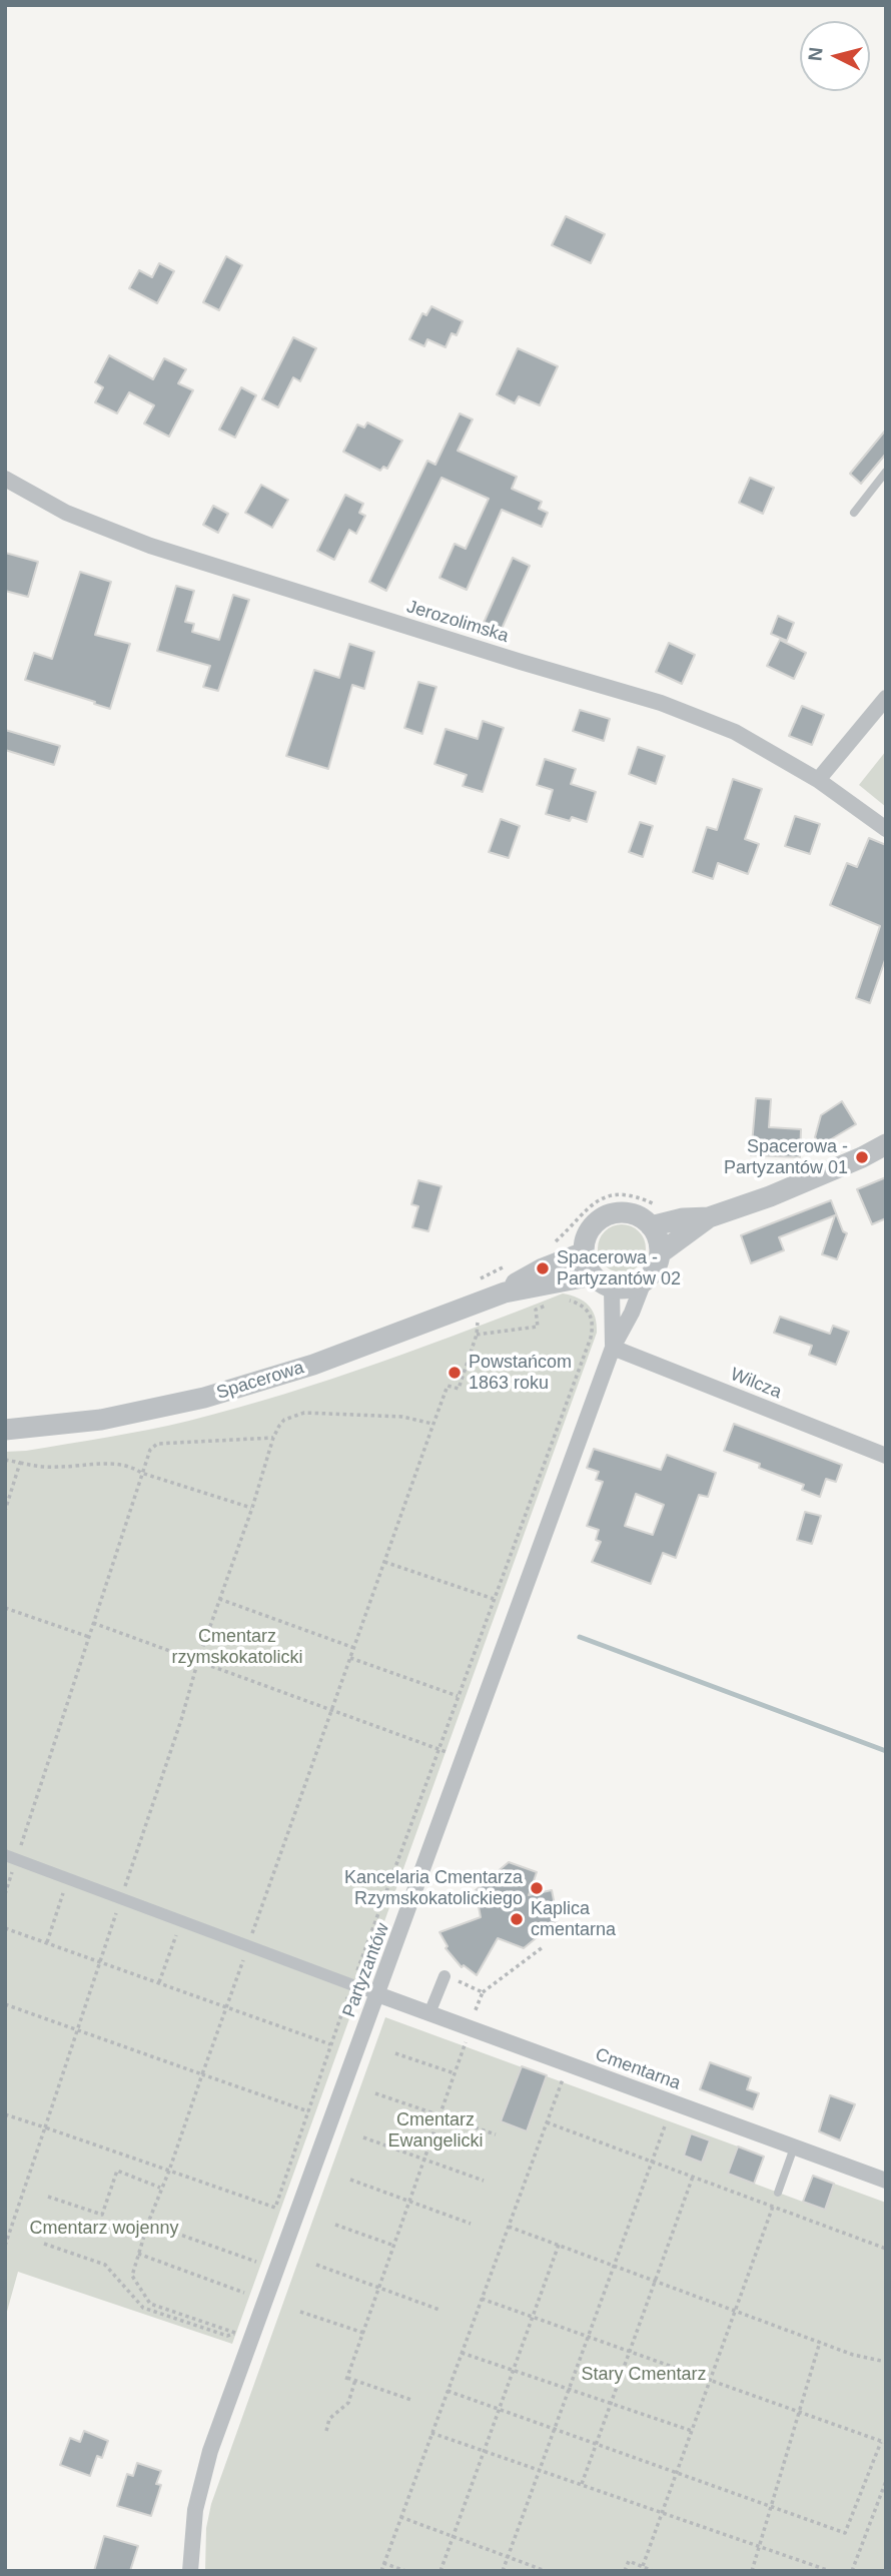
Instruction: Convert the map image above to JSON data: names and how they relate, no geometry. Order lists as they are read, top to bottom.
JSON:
{
  "streets": {
    "street": [
      "Jerozolimska",
      "Spacerowa",
      "Wilcza",
      "Partyzantów",
      "Cmentarna"
    ]
  },
  "crossings": [
    ["Spacerowa", "Partyzantów"],
    ["Wilcza", "Partyzantów"],
    ["Partyzantów", "Cmentarna"]
  ],
  "parks": [
    "Cmentarz rzymskokatolicki",
    "Cmentarz Ewangelicki",
    "Cmentarz wojenny",
    "Stary Cmentarz"
  ],
  "places": [
    "Spacerowa - Partyzantów 01",
    "Spacerowa - Partyzantów 02",
    "Powstańcom 1863 roku",
    "Kancelaria Cmentarza Rzymskokatolickiego",
    "Kaplica cmentarna"
  ],
  "north": "left"
}
